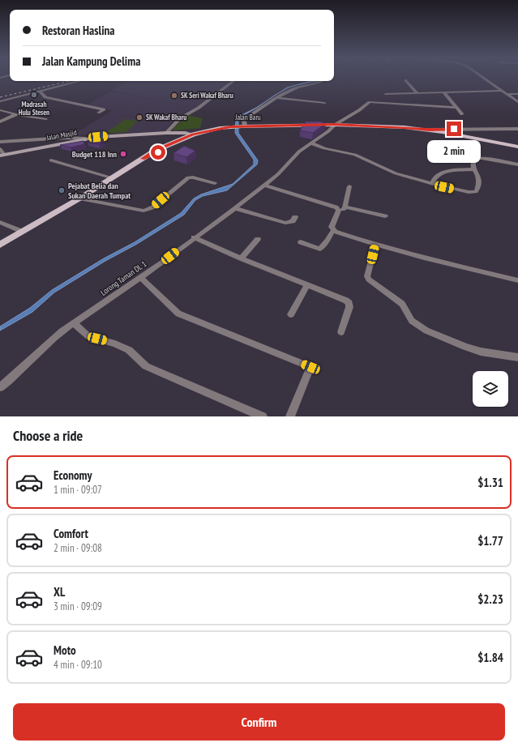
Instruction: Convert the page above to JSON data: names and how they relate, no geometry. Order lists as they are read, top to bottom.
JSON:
{
  "streets": {
    "main road": ["Jalan Baru"],
    "street": ["Jalan Masjid", "Lorong Taman DL 1"]
  },
  "crossings": [
    ["Jalan Baru", "Jalan Masjid"]
  ],
  "places": [
    "Madrasah Hulu Stesen",
    "SK Seri Wakaf Bharu",
    "SK Wakaf Bharu",
    "Budget 118 Inn",
    "Pejabat Belia dan Sukan Daerah Tumpat"
  ],
  "page": {
    "banner": ["Restoran Haslina", "Jalan Kampung Delima"],
    "bubble": "2 min",
    "heading": "Choose a ride",
    "list": [
      {
        "name": "Economy",
        "note": "1 min · 09:07",
        "value": "$1.31"
      },
      {
        "name": "Comfort",
        "note": "2 min · 09:08",
        "value": "$1.77"
      },
      {
        "name": "XL",
        "note": "3 min · 09:09",
        "value": "$2.23"
      },
      {
        "name": "Moto",
        "note": "4 min · 09:10",
        "value": "$1.84"
      }
    ],
    "buttons": "Confirm"
  }
}
